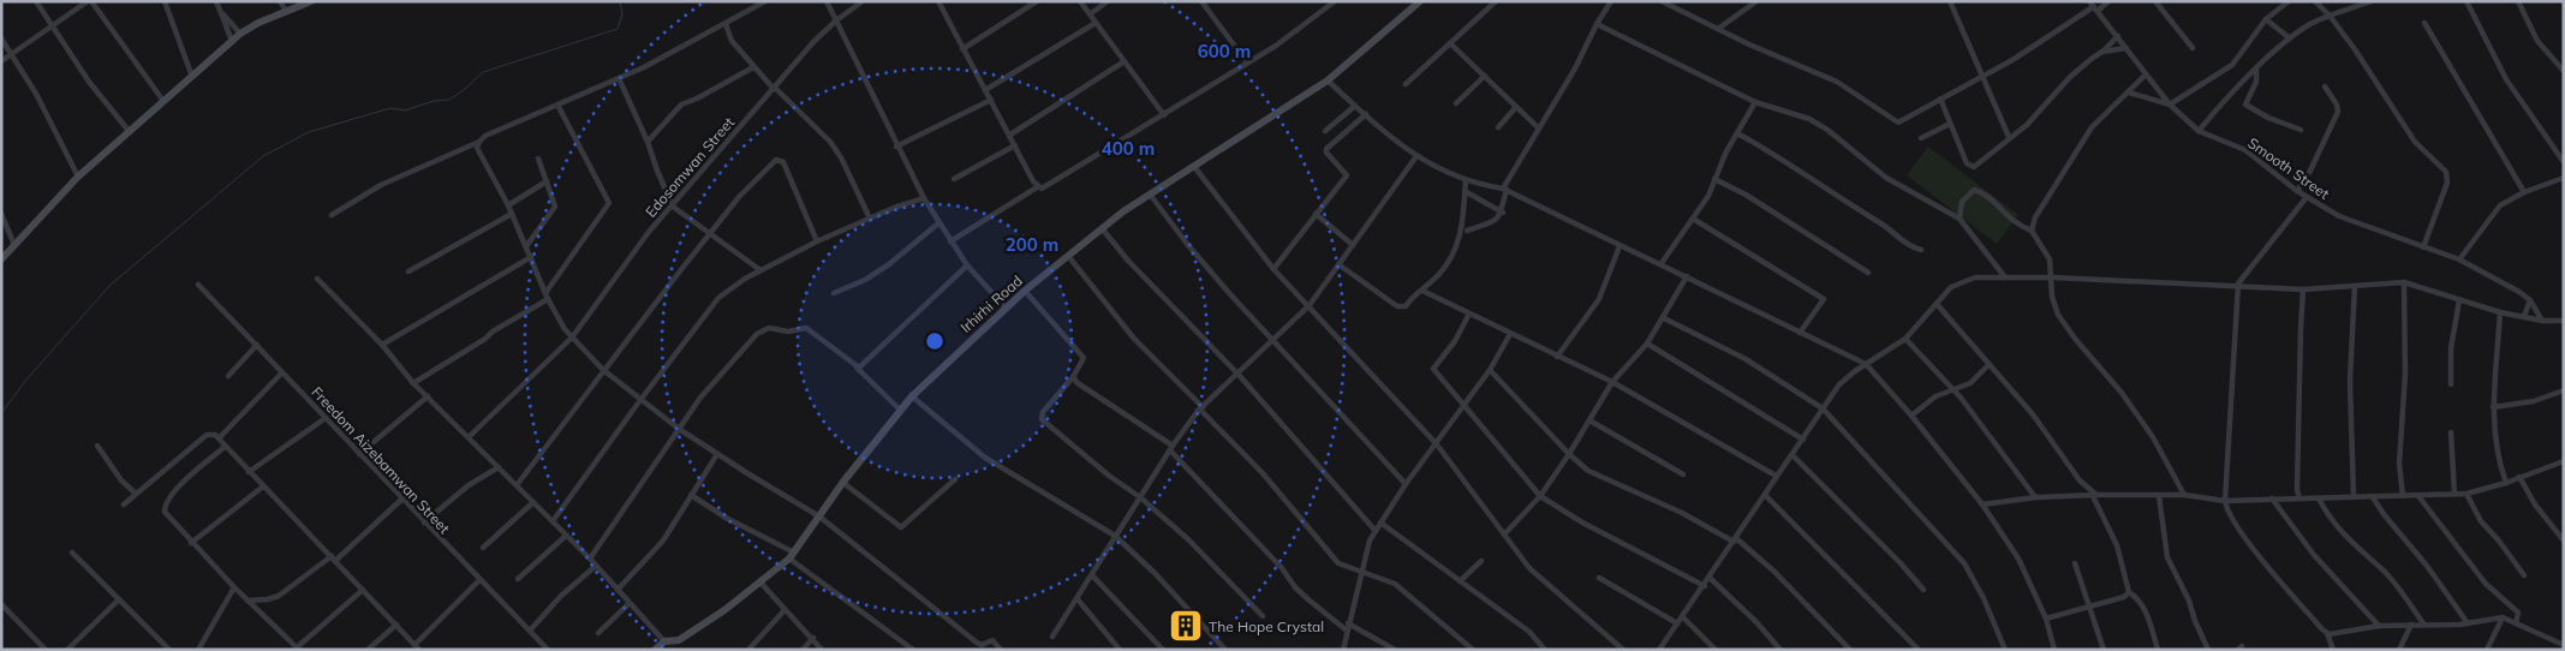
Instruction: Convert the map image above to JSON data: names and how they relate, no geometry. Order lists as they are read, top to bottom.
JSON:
{
  "streets": {
    "street": [
      "Edosomwan Street",
      "Smooth Street",
      "Irhirhi Road",
      "Freedom Aizebamwan Street"
    ]
  },
  "places": {
    "building": ["The Hope Crystal"]
  },
  "rings": ["600 m", "400 m", "200 m"]
}
